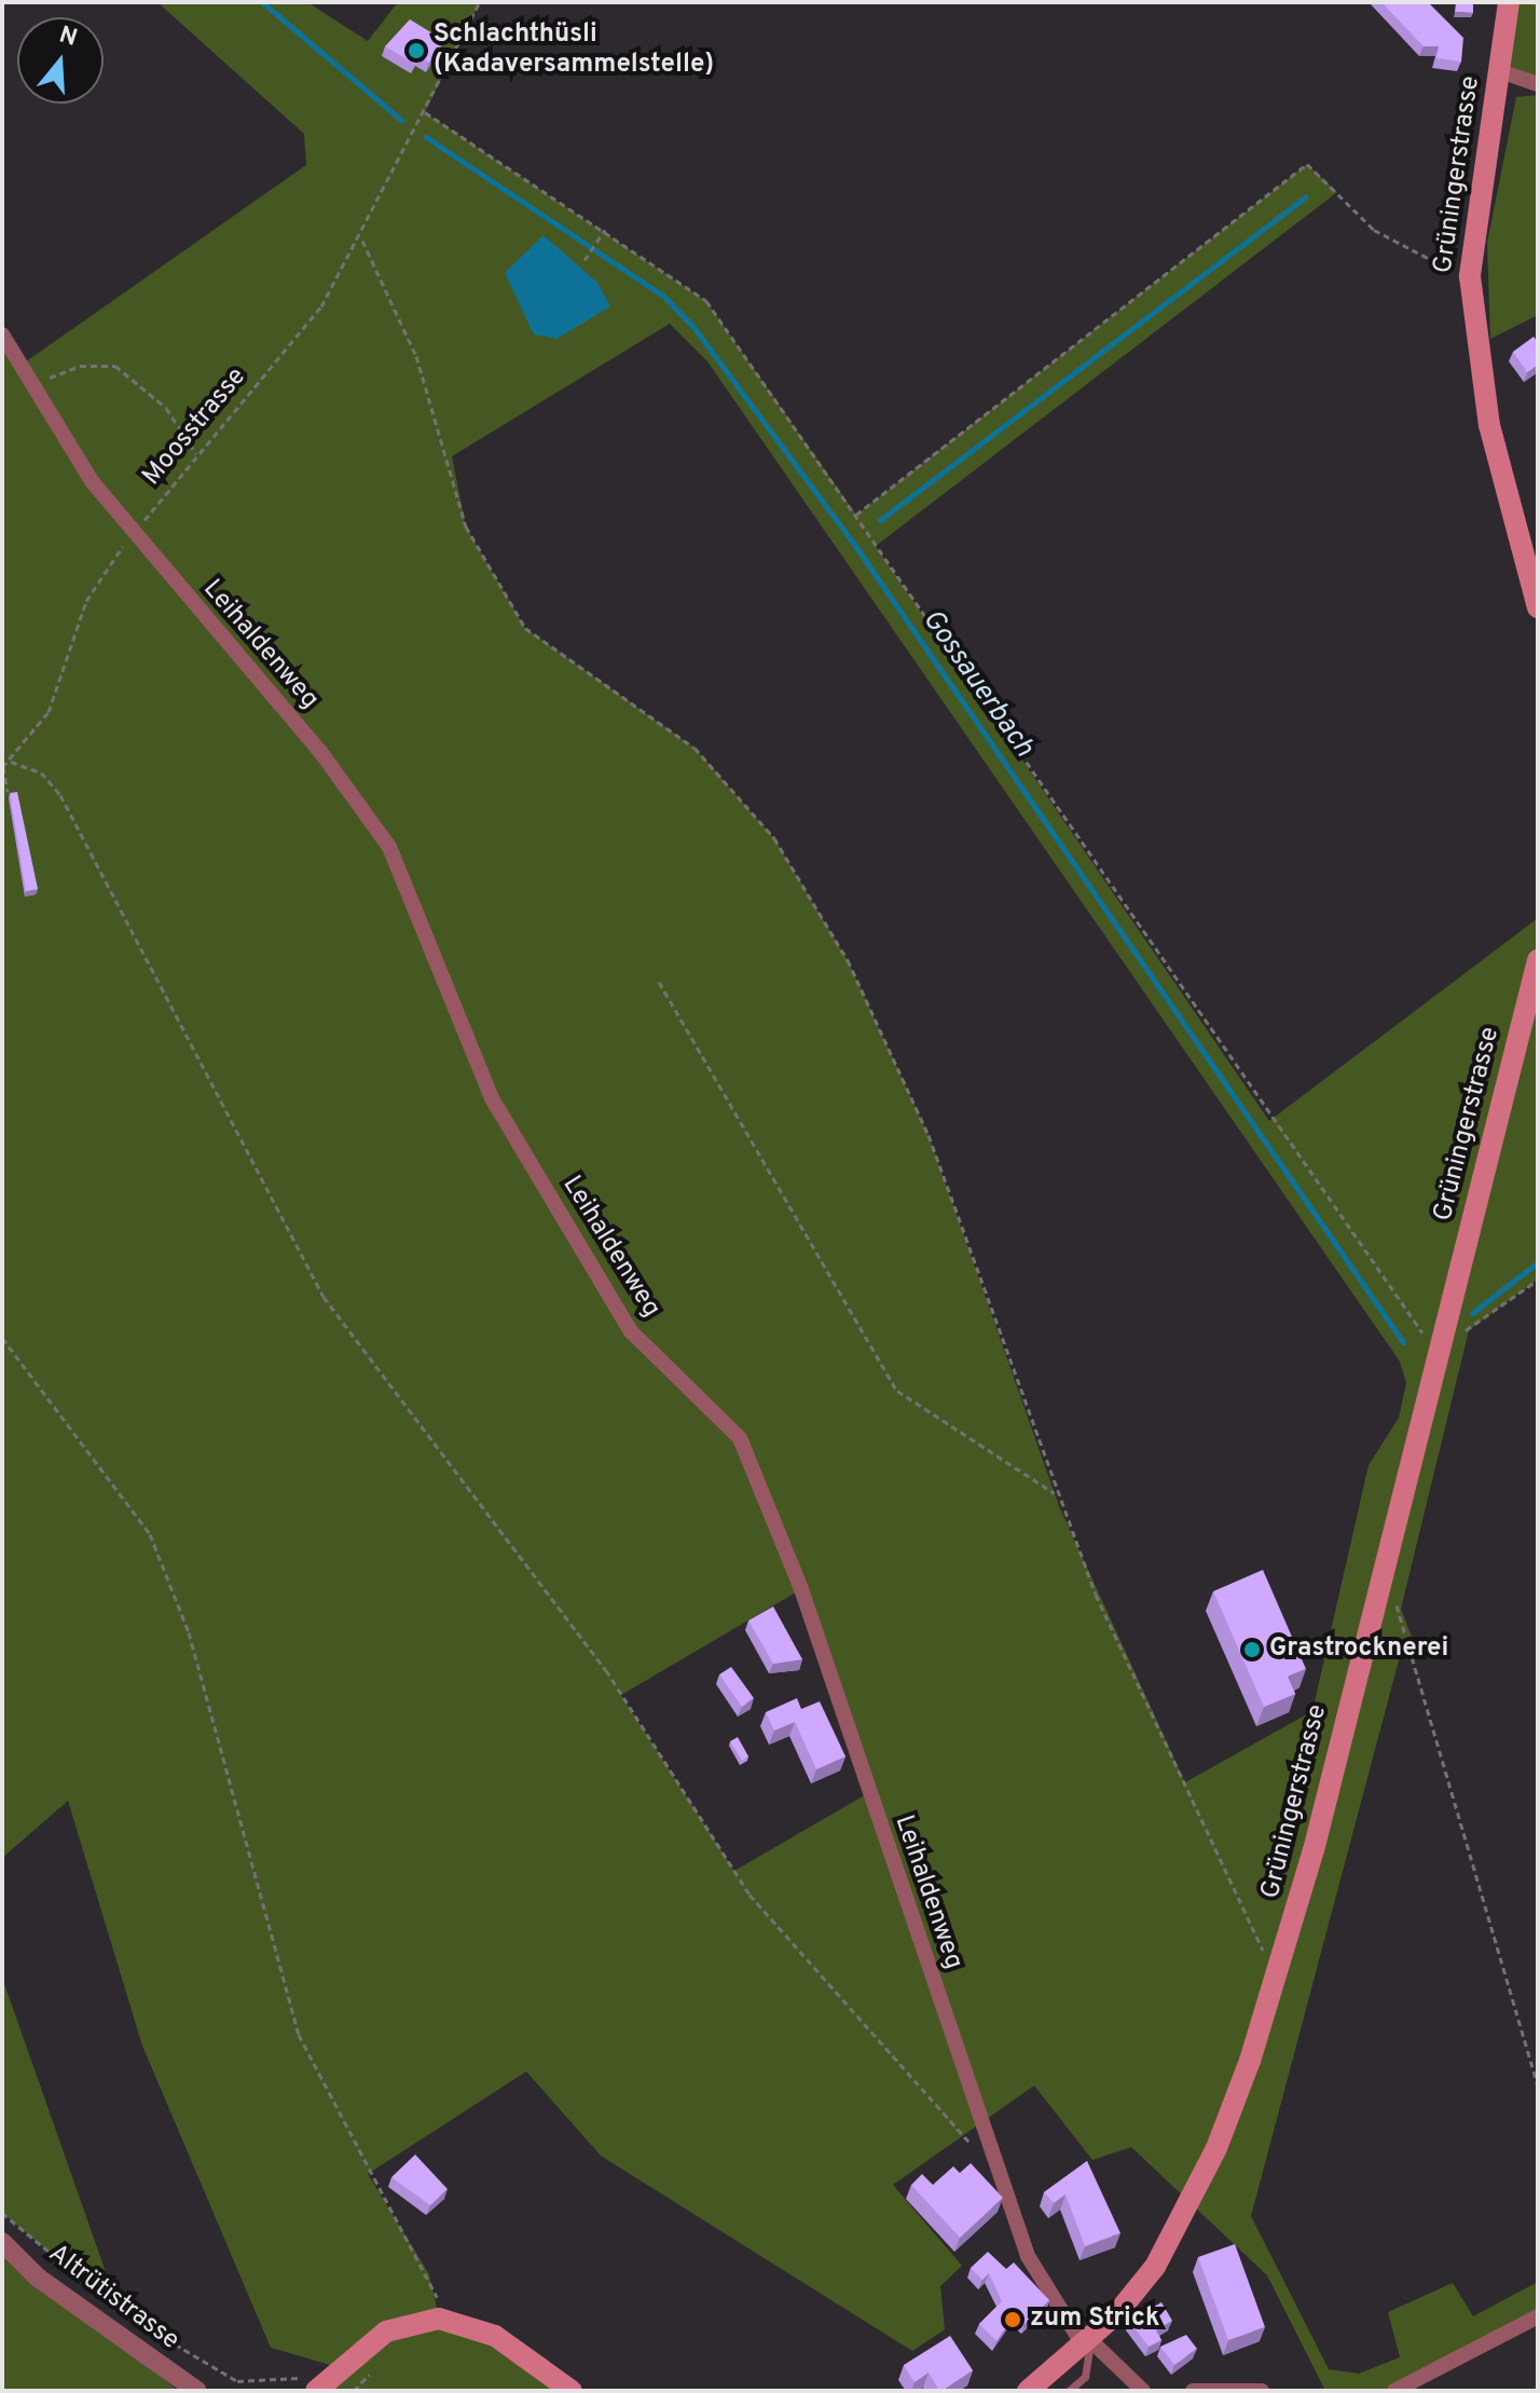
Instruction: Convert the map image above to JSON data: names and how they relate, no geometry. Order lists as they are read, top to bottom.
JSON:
{
  "streets": {
    "main road": ["Grüningerstrasse"],
    "street": ["Leihaldenweg", "Altrütistrasse"],
    "path": ["Moosstrasse"]
  },
  "crossings": [
    ["Grüningerstrasse", "Leihaldenweg"],
    ["Moosstrasse", "Leihaldenweg"]
  ],
  "water": ["Gossauerbach"],
  "places": ["Schlachthüsli (Kadaversammelstelle)", "Grastrocknerei", "zum Strick"],
  "north": "top"
}
